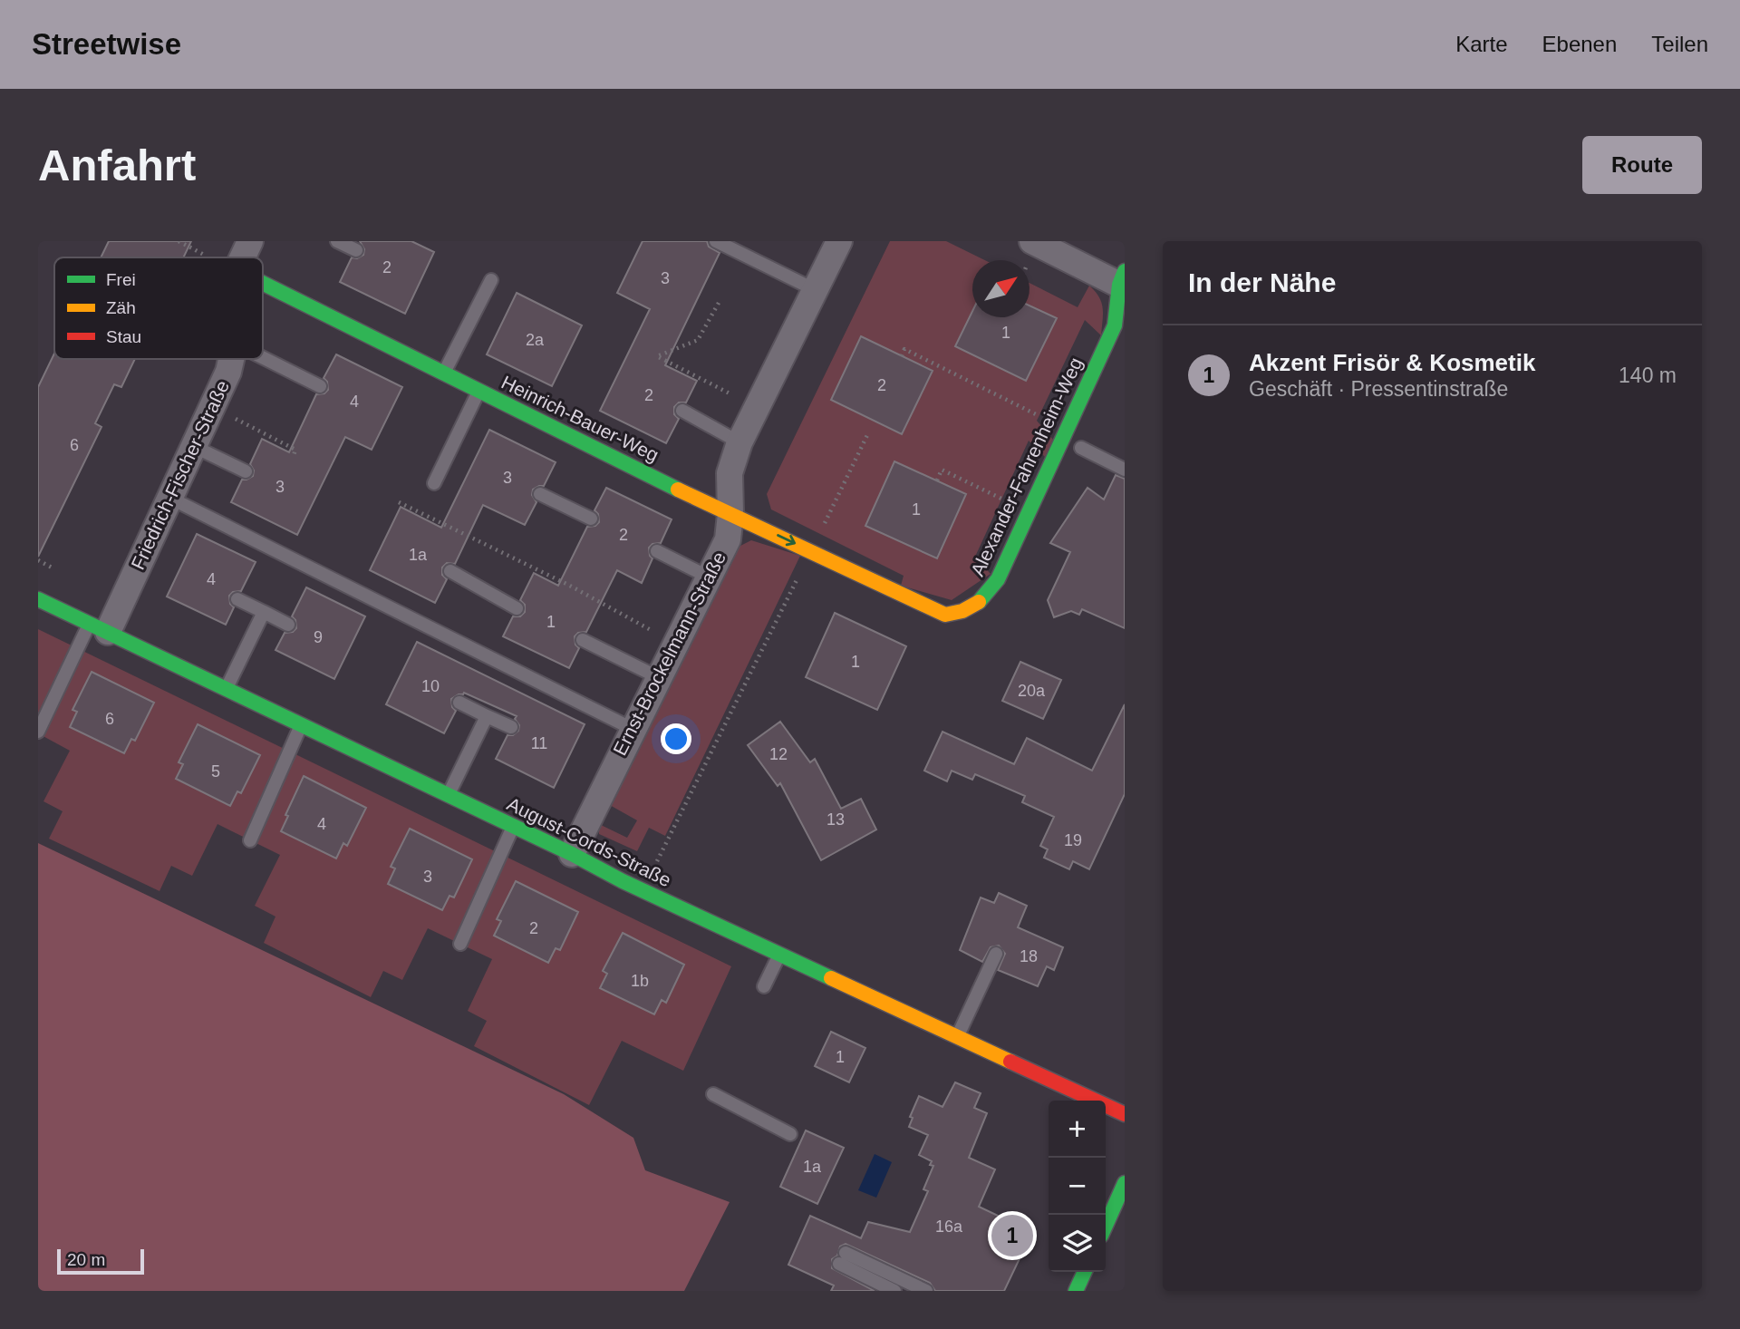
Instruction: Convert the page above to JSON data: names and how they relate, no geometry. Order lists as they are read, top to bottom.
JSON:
{
  "streets": {
    "street": [
      "Heinrich-Bauer-Weg",
      "Alexander-Fahrenheim-Weg",
      "Friedrich-Fischer-Straße",
      "Ernst-Brockelmann-Straße",
      "August-Cords-Straße"
    ]
  },
  "crossings": [
    ["Heinrich-Bauer-Weg", "Alexander-Fahrenheim-Weg"],
    ["Heinrich-Bauer-Weg", "Ernst-Brockelmann-Straße"],
    ["Friedrich-Fischer-Straße", "August-Cords-Straße"],
    ["Ernst-Brockelmann-Straße", "August-Cords-Straße"]
  ],
  "house_numbers": [
    "2",
    "3",
    "1",
    "2a",
    "2",
    "2",
    "4",
    "6",
    "3",
    "3",
    "1",
    "2",
    "1a",
    "4",
    "1",
    "9",
    "1",
    "10",
    "20a",
    "6",
    "11",
    "12",
    "5",
    "13",
    "4",
    "19",
    "3",
    "2",
    "18",
    "1b",
    "1",
    "1a",
    "16a"
  ],
  "legend": ["Frei", "Zäh", "Stau"],
  "scale_bar": "20 m",
  "north": "top right",
  "page": {
    "header": "Streetwise",
    "nav": ["Karte", "Ebenen", "Teilen"],
    "buttons": "Route",
    "title": "Anfahrt",
    "heading": "In der Nähe",
    "list": [
      {
        "mark": "1",
        "name": "Akzent Frisör & Kosmetik",
        "note": "Geschäft · Pressentinstraße",
        "value": "140 m"
      }
    ],
    "map_buttons": ["+", "−"],
    "pins": "1",
    "scale": "20 m"
  }
}
